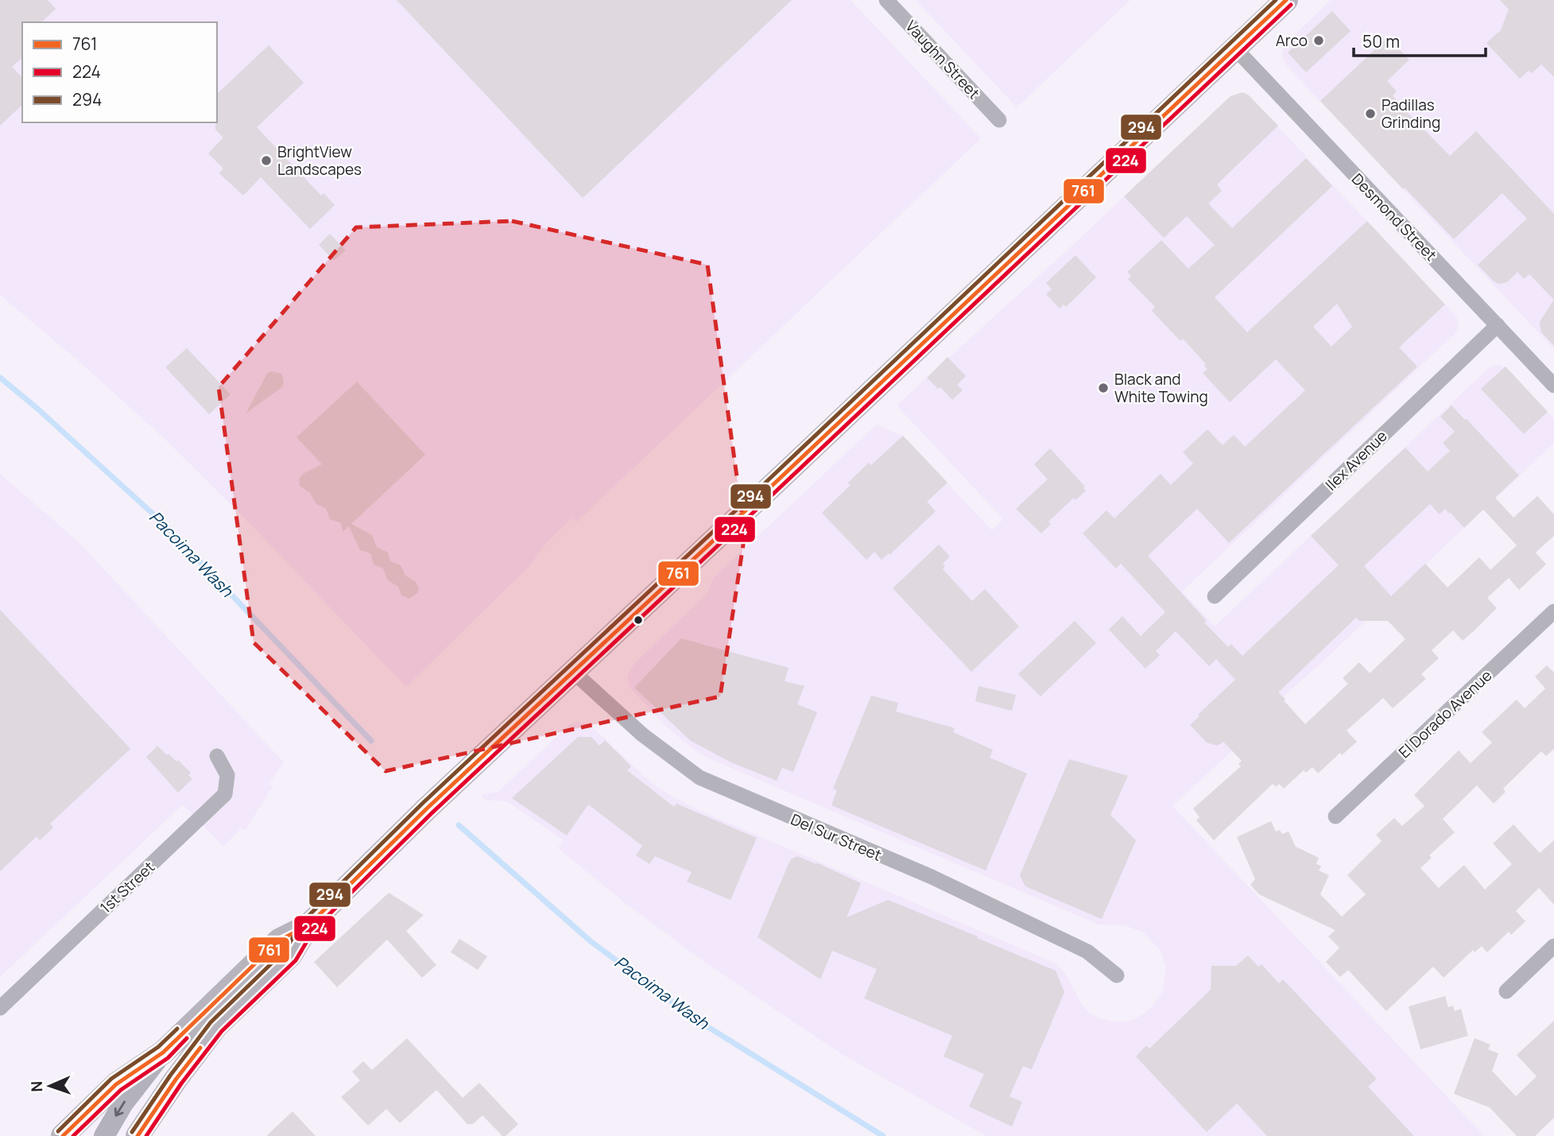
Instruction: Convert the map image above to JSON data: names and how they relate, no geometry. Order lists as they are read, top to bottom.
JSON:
{
  "streets": {
    "street": [
      "Vaughn Street",
      "Desmond Street",
      "Ilex Avenue",
      "El Dorado Avenue",
      "Del Sur Street",
      "1st Street"
    ]
  },
  "crossings": [
    ["Desmond Street", "Ilex Avenue"]
  ],
  "water": ["Pacoima Wash"],
  "places": [
    "Arco",
    "Padillas Grinding",
    "BrightView Landscapes",
    "Black and White Towing"
  ],
  "lines": ["transit line 761", "transit line 294", "transit line 224"],
  "legend": ["761", "224", "294"],
  "scale_bar": "50 m",
  "north": "left"
}
